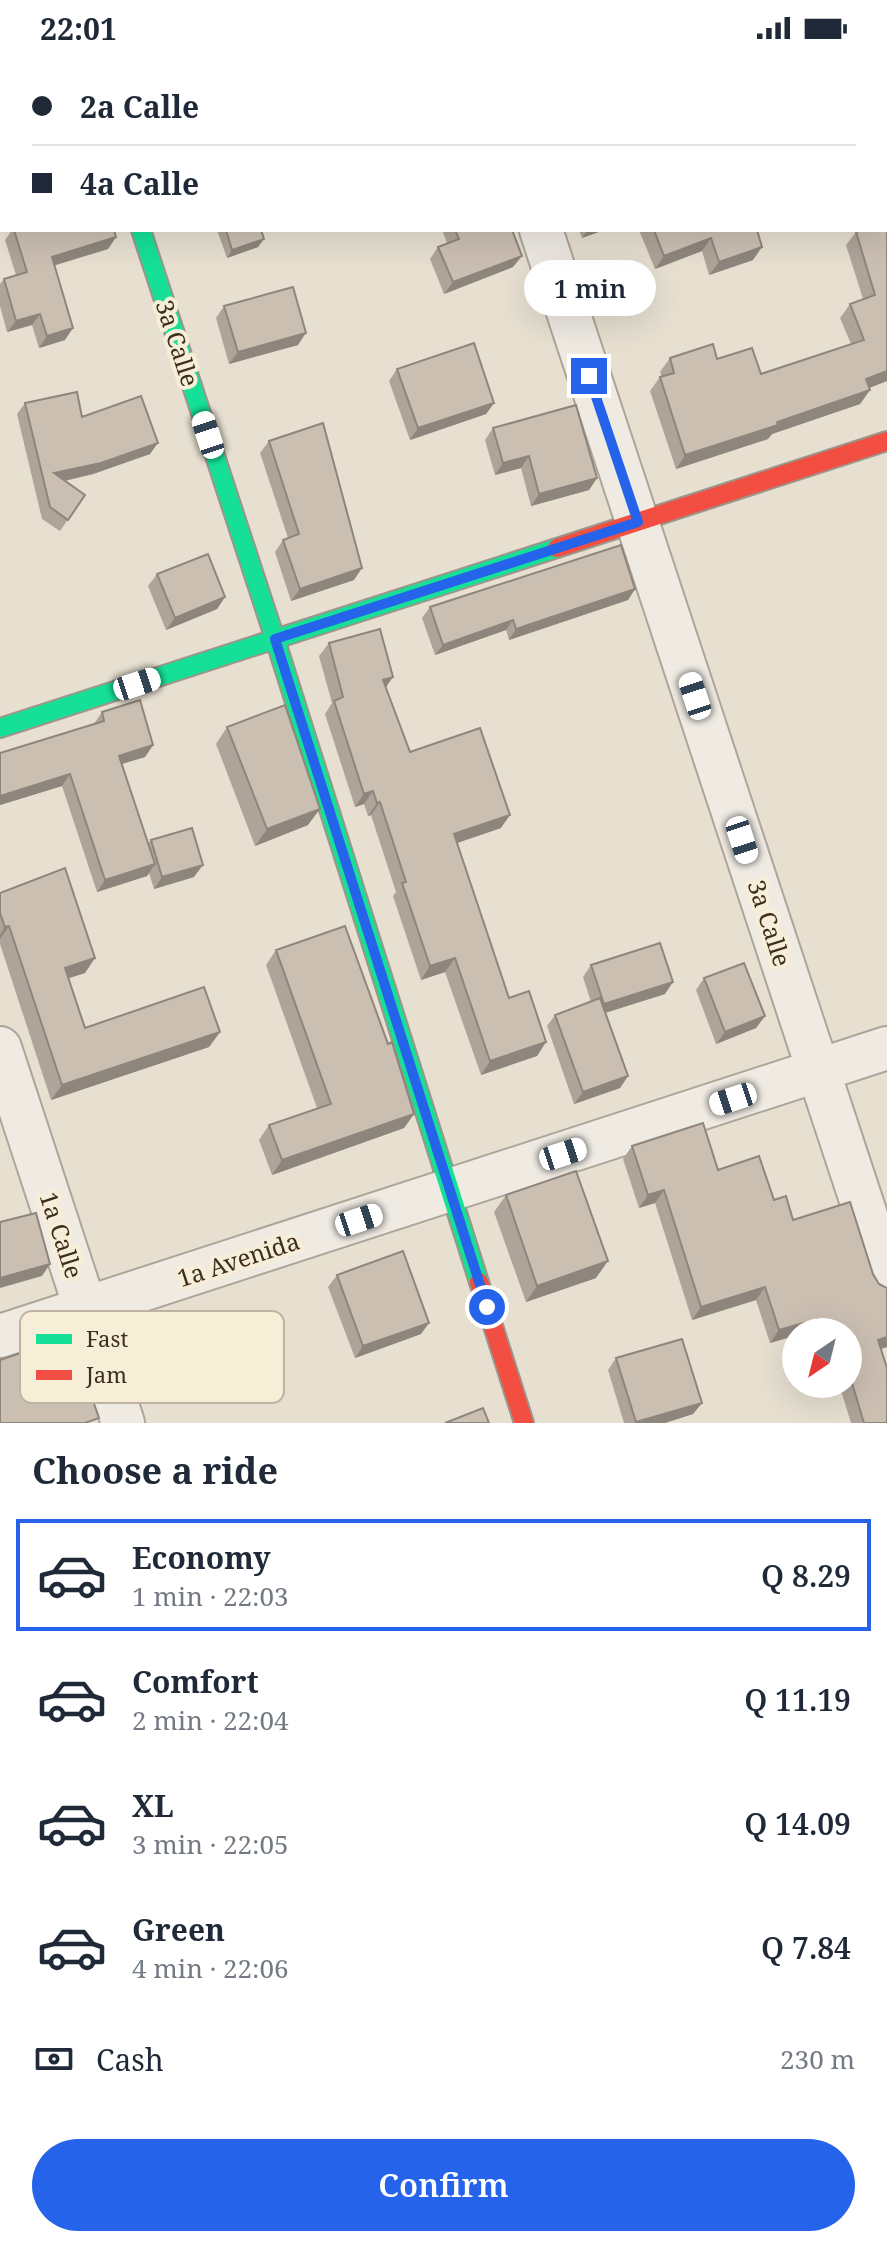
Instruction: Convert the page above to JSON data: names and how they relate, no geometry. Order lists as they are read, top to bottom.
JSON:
{
  "streets": {
    "street": ["3a Calle", "1a Calle", "1a Avenida"]
  },
  "crossings": [
    ["3a Calle", "1a Avenida"],
    ["1a Calle", "1a Avenida"]
  ],
  "legend": ["Fast", "Jam"],
  "north": "bottom left",
  "page": {
    "status": "22:01",
    "banner": ["2a Calle", "4a Calle"],
    "bubble": "1 min",
    "heading": "Choose a ride",
    "list": [
      {
        "name": "Economy",
        "note": "1 min · 22:03",
        "value": "Q 8.29"
      },
      {
        "name": "Comfort",
        "note": "2 min · 22:04",
        "value": "Q 11.19"
      },
      {
        "name": "XL",
        "note": "3 min · 22:05",
        "value": "Q 14.09"
      },
      {
        "name": "Green",
        "note": "4 min · 22:06",
        "value": "Q 7.84"
      }
    ],
    "pay": ["Cash", "230 m"],
    "buttons": "Confirm"
  }
}
